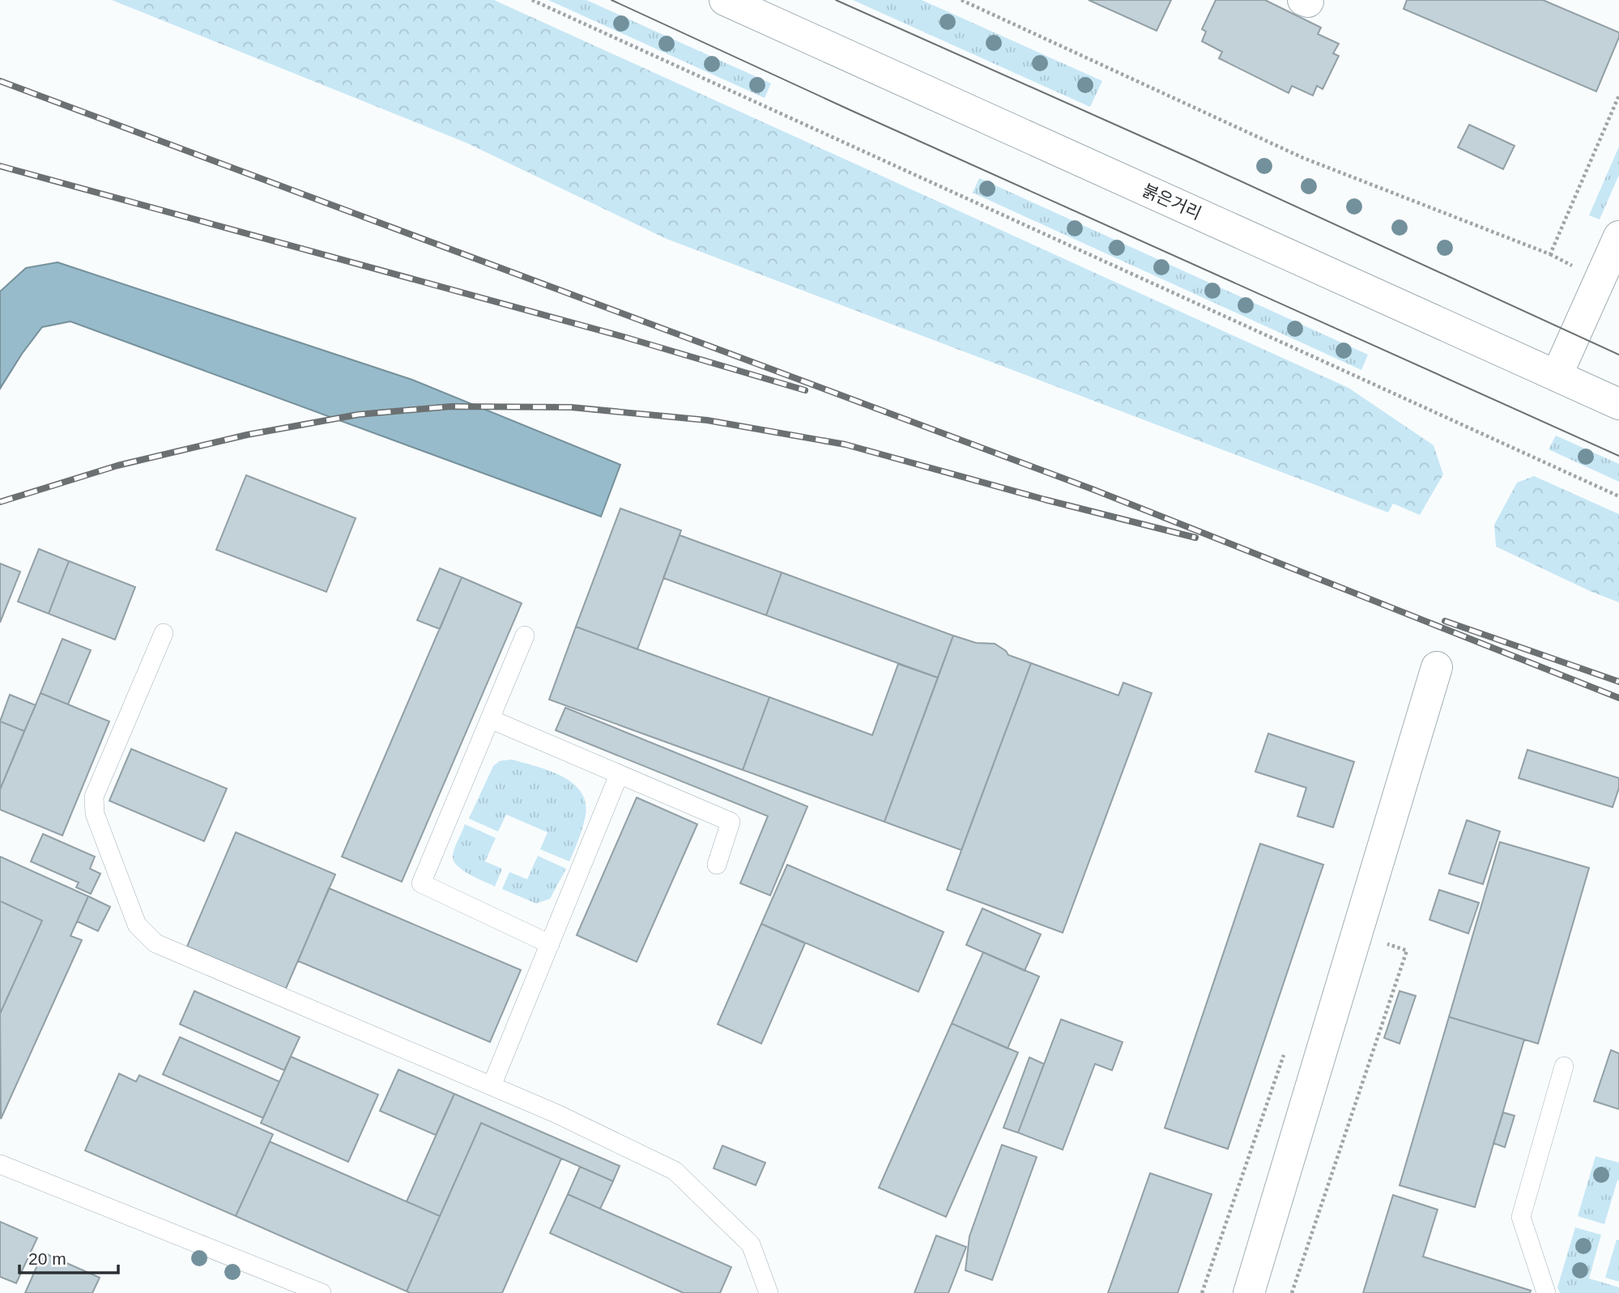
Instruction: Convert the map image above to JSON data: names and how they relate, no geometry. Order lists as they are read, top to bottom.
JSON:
{
  "streets": {
    "main road": ["붉은거리"]
  },
  "scale_bar": "20 m"
}
